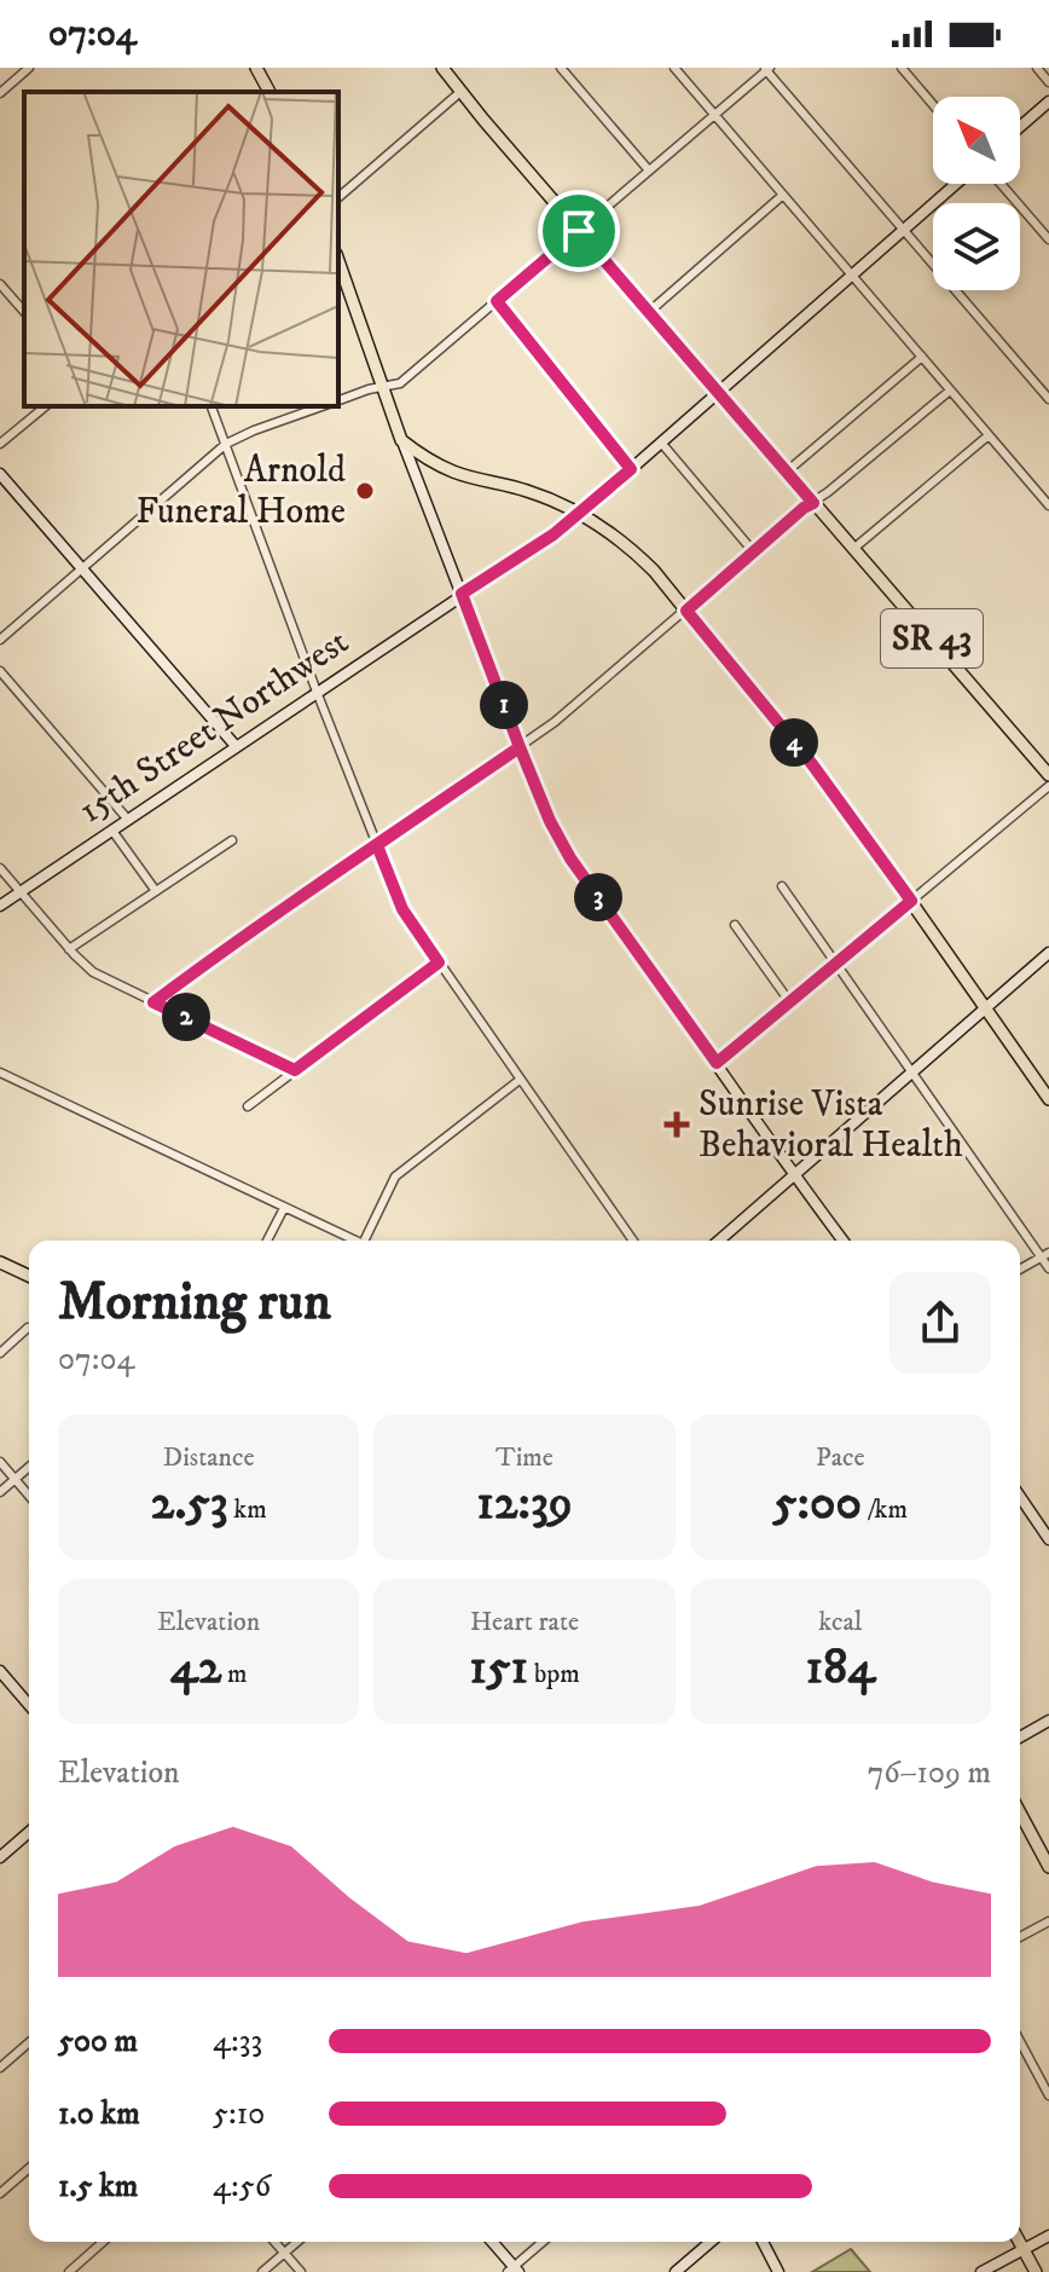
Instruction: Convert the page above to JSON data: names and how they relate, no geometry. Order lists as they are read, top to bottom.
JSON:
{
  "streets": {
    "main road": ["SR 43"],
    "street": ["15th Street Northwest"]
  },
  "crossings": [
    ["SR 43", "15th Street Northwest"]
  ],
  "places": {
    "other": ["Arnold Funeral Home"],
    "health": ["Sunrise Vista Behavioral Health"]
  },
  "north": "top left",
  "page": {
    "status": "07:04",
    "pins": [
      "1",
      "4",
      "3",
      "2"
    ],
    "heading": ["Morning run", "07:04"],
    "stats": [
      ["Distance", "2.53 km"],
      ["Time", "12:39"],
      ["Pace", "5:00 /km"],
      ["Elevation", "42 m"],
      ["Heart rate", "151 bpm"],
      ["kcal", "184"]
    ],
    "chart": ["Elevation", "76–109 m"],
    "list": [
      {
        "name": "500 m",
        "note": "4:33"
      },
      {
        "name": "1.0 km",
        "note": "5:10"
      },
      {
        "name": "1.5 km",
        "note": "4:56"
      }
    ]
  }
}
